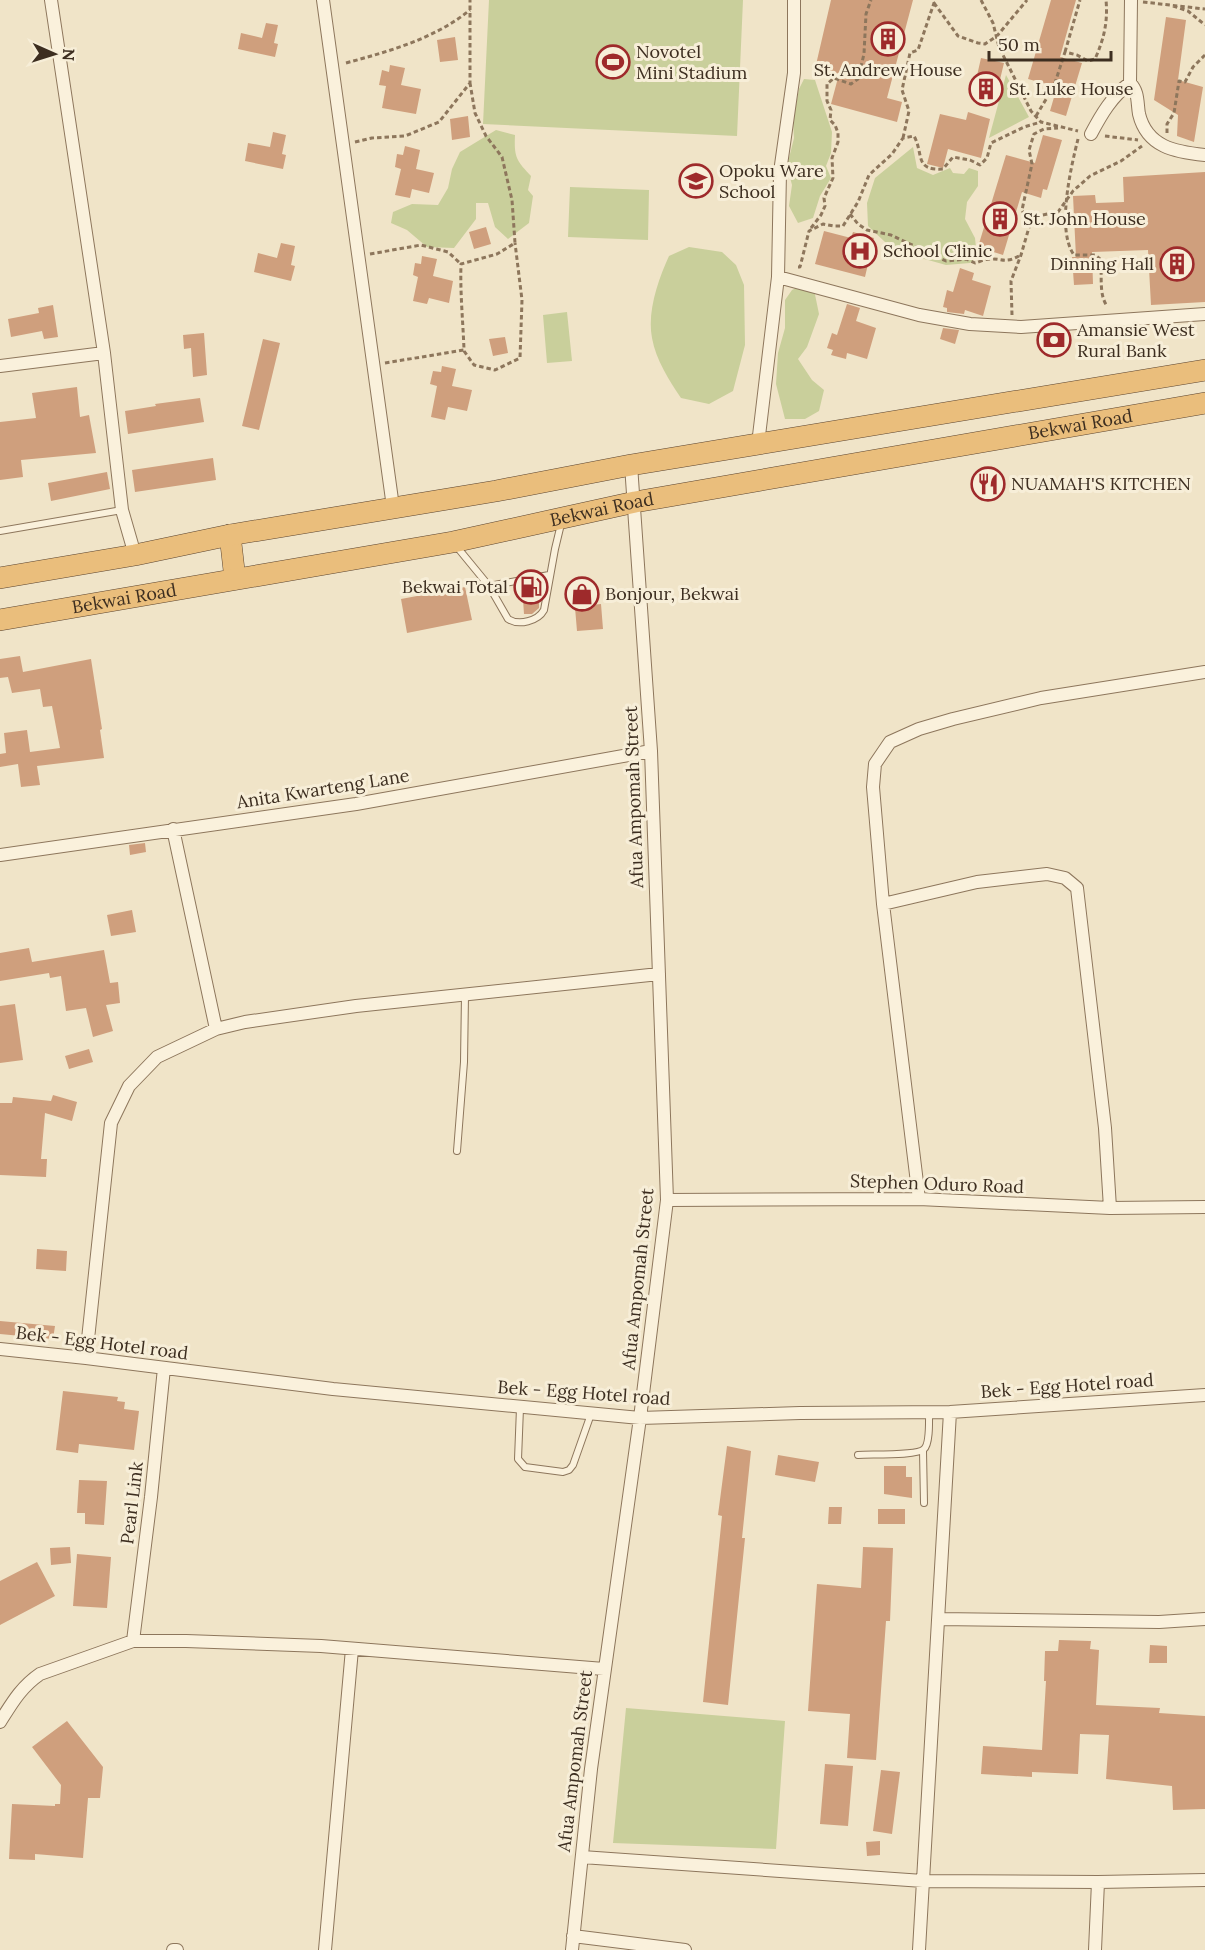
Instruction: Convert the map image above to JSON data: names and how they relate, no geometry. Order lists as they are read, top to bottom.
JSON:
{
  "streets": {
    "highway": ["Bekwai Road"],
    "street": [
      "Anita Kwarteng Lane",
      "Afua Ampomah Street",
      "Stephen Oduro Road",
      "Bek - Egg Hotel road",
      "Pearl Link"
    ]
  },
  "crossings": [
    ["Bekwai Road", "Afua Ampomah Street"],
    ["Anita Kwarteng Lane", "Afua Ampomah Street"],
    ["Afua Ampomah Street", "Stephen Oduro Road"],
    ["Afua Ampomah Street", "Bek - Egg Hotel road"],
    ["Bek - Egg Hotel road", "Pearl Link"]
  ],
  "places": {
    "building": [
      "St. Andrew House",
      "St. Luke House",
      "St. John House",
      "Dinning Hall"
    ],
    "sports": ["Novotel Mini Stadium"],
    "school or university": ["Opoku Ware School"],
    "hospital": ["School Clinic"],
    "bank": ["Amansie West Rural Bank"],
    "restaurant": ["NUAMAH'S KITCHEN"],
    "fuel station": ["Bekwai Total"],
    "shop": ["Bonjour, Bekwai"]
  },
  "scale_bar": "50 m",
  "north": "right"
}
